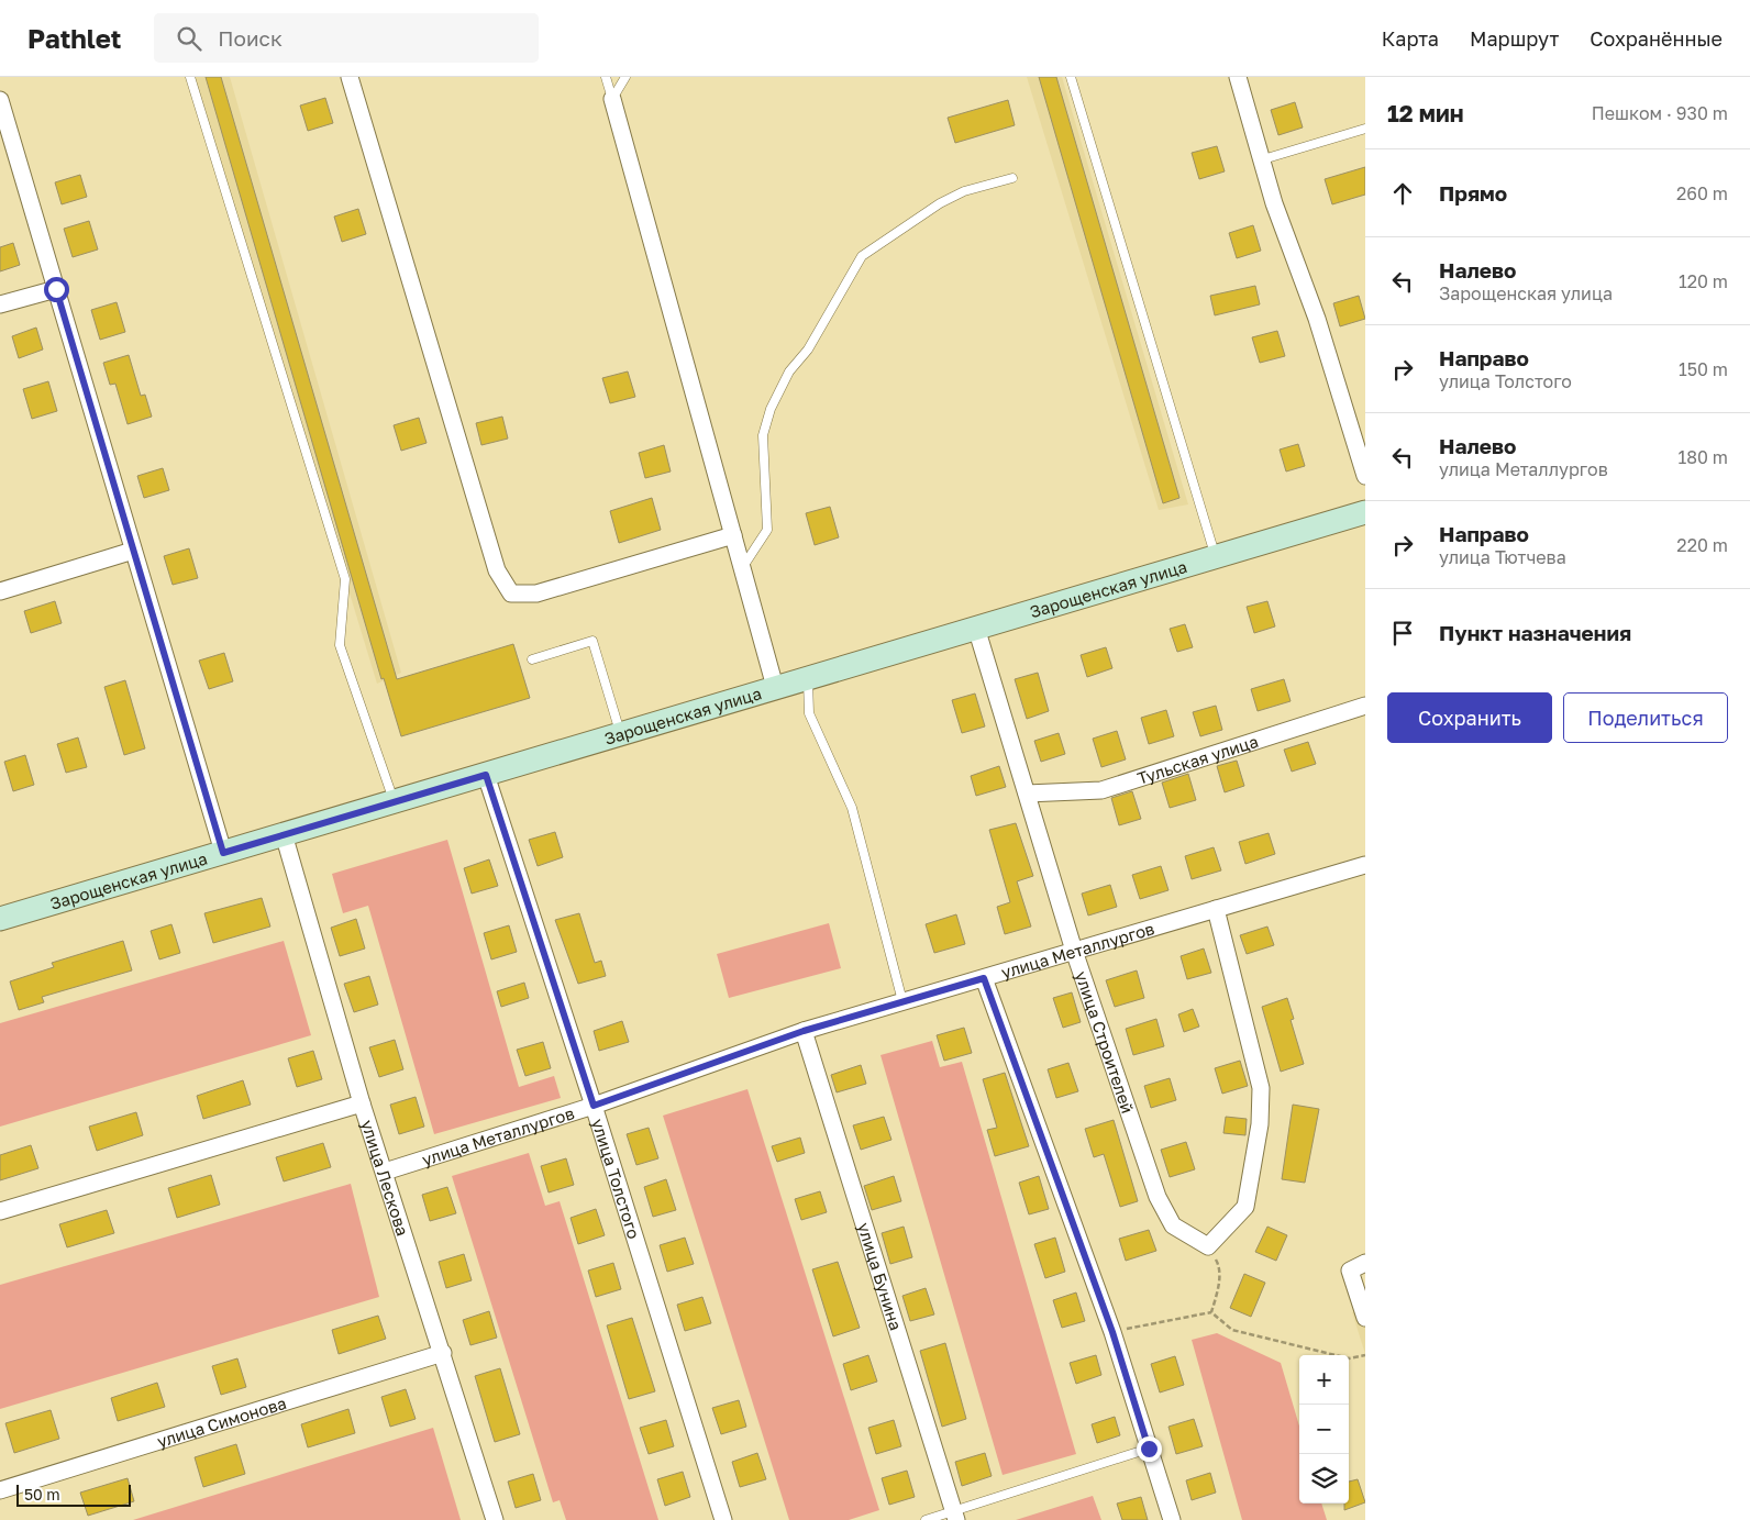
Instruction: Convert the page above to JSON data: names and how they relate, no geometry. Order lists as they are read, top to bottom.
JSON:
{
  "streets": {
    "street": [
      "Зарощенская улица",
      "Тульская улица",
      "улица Металлургов",
      "улица Строителей",
      "улица Лескова",
      "улица Толстого",
      "улица Бунина",
      "улица Симонова"
    ]
  },
  "crossings": [
    ["Зарощенская улица", "улица Строителей"],
    ["Зарощенская улица", "улица Лескова"],
    ["Зарощенская улица", "улица Толстого"],
    ["Тульская улица", "улица Строителей"],
    ["улица Металлургов", "улица Строителей"],
    ["улица Металлургов", "улица Лескова"],
    ["улица Металлургов", "улица Толстого"],
    ["улица Металлургов", "улица Бунина"],
    ["улица Лескова", "улица Симонова"]
  ],
  "scale_bar": "50 m",
  "page": {
    "header": "Pathlet",
    "search": "Поиск",
    "nav": ["Карта", "Маршрут", "Сохранённые"],
    "heading": ["12 мин", "Пешком · 930 m"],
    "list": [
      ["Прямо", "260 m"],
      ["Налево", "Зарощенская улица", "120 m"],
      ["Направо", "улица Толстого", "150 m"],
      ["Налево", "улица Металлургов", "180 m"],
      ["Направо", "улица Тютчева", "220 m"],
      "Пункт назначения"
    ],
    "buttons": ["Сохранить", "Поделиться"],
    "map_buttons": ["+", "−"],
    "scale": "50 m"
  }
}
